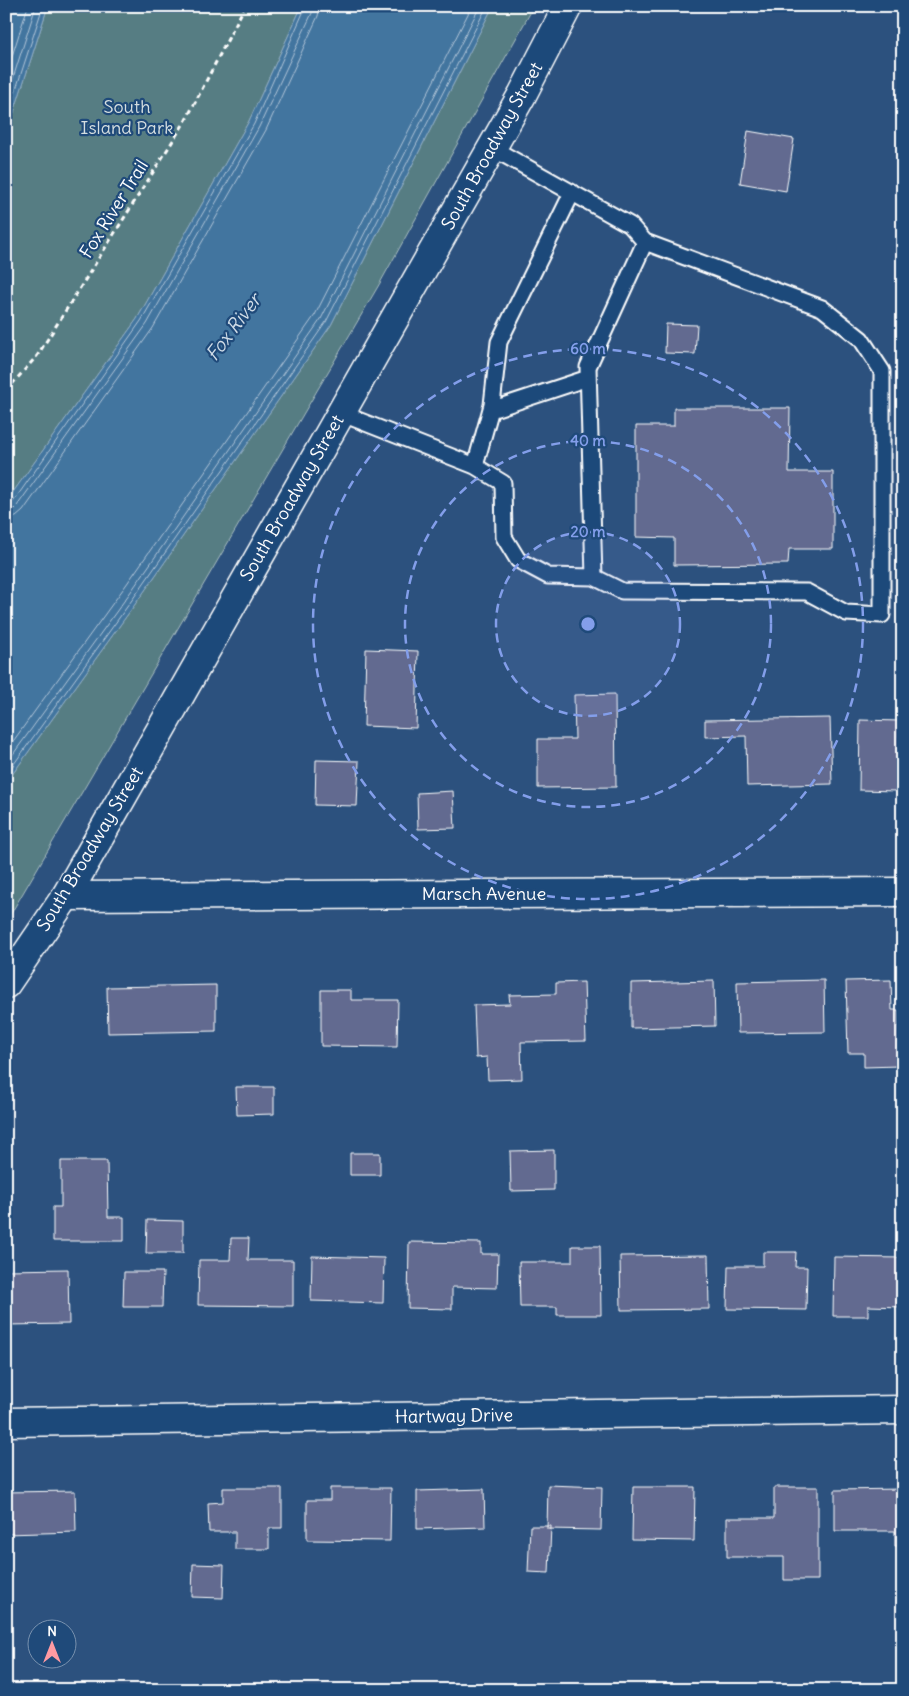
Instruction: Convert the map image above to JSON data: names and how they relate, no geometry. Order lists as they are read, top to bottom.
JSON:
{
  "streets": {
    "street": ["South Broadway Street", "Marsch Avenue", "Hartway Drive"],
    "path": ["Fox River Trail"]
  },
  "crossings": [
    ["South Broadway Street", "Marsch Avenue"]
  ],
  "water": ["Fox River"],
  "parks": ["South Island Park"],
  "north": "top",
  "rings": ["60 m", "40 m", "20 m"]
}
